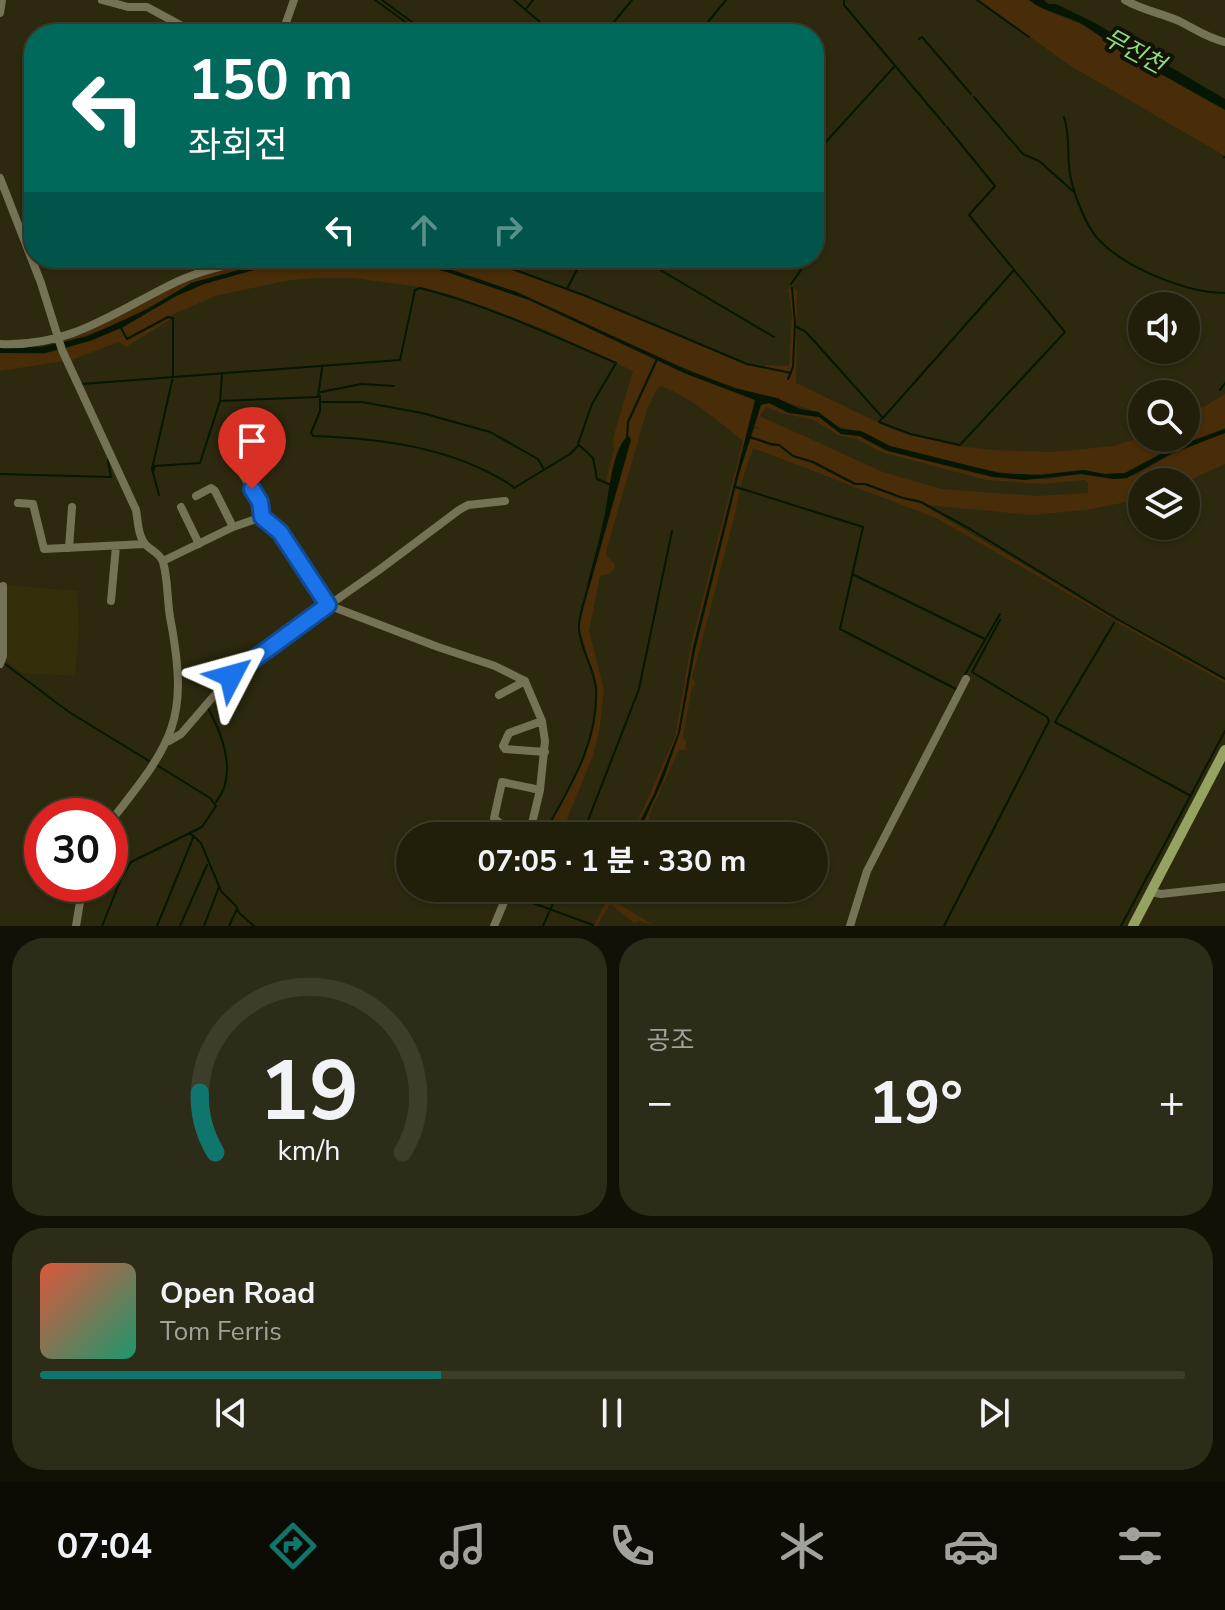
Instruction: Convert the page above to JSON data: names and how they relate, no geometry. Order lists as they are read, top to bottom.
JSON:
{
  "water": ["무진천"],
  "page": {
    "turn": ["150 m", "좌회전"],
    "limit": "30",
    "trip": "07:05 · 1 분 · 330 m",
    "tile": "공조",
    "heat": ["−", "19°", "+"],
    "song": ["Open Road", "Tom Ferris"],
    "tabs": "07:04",
    "gauge": ["19", "km/h"]
  }
}
